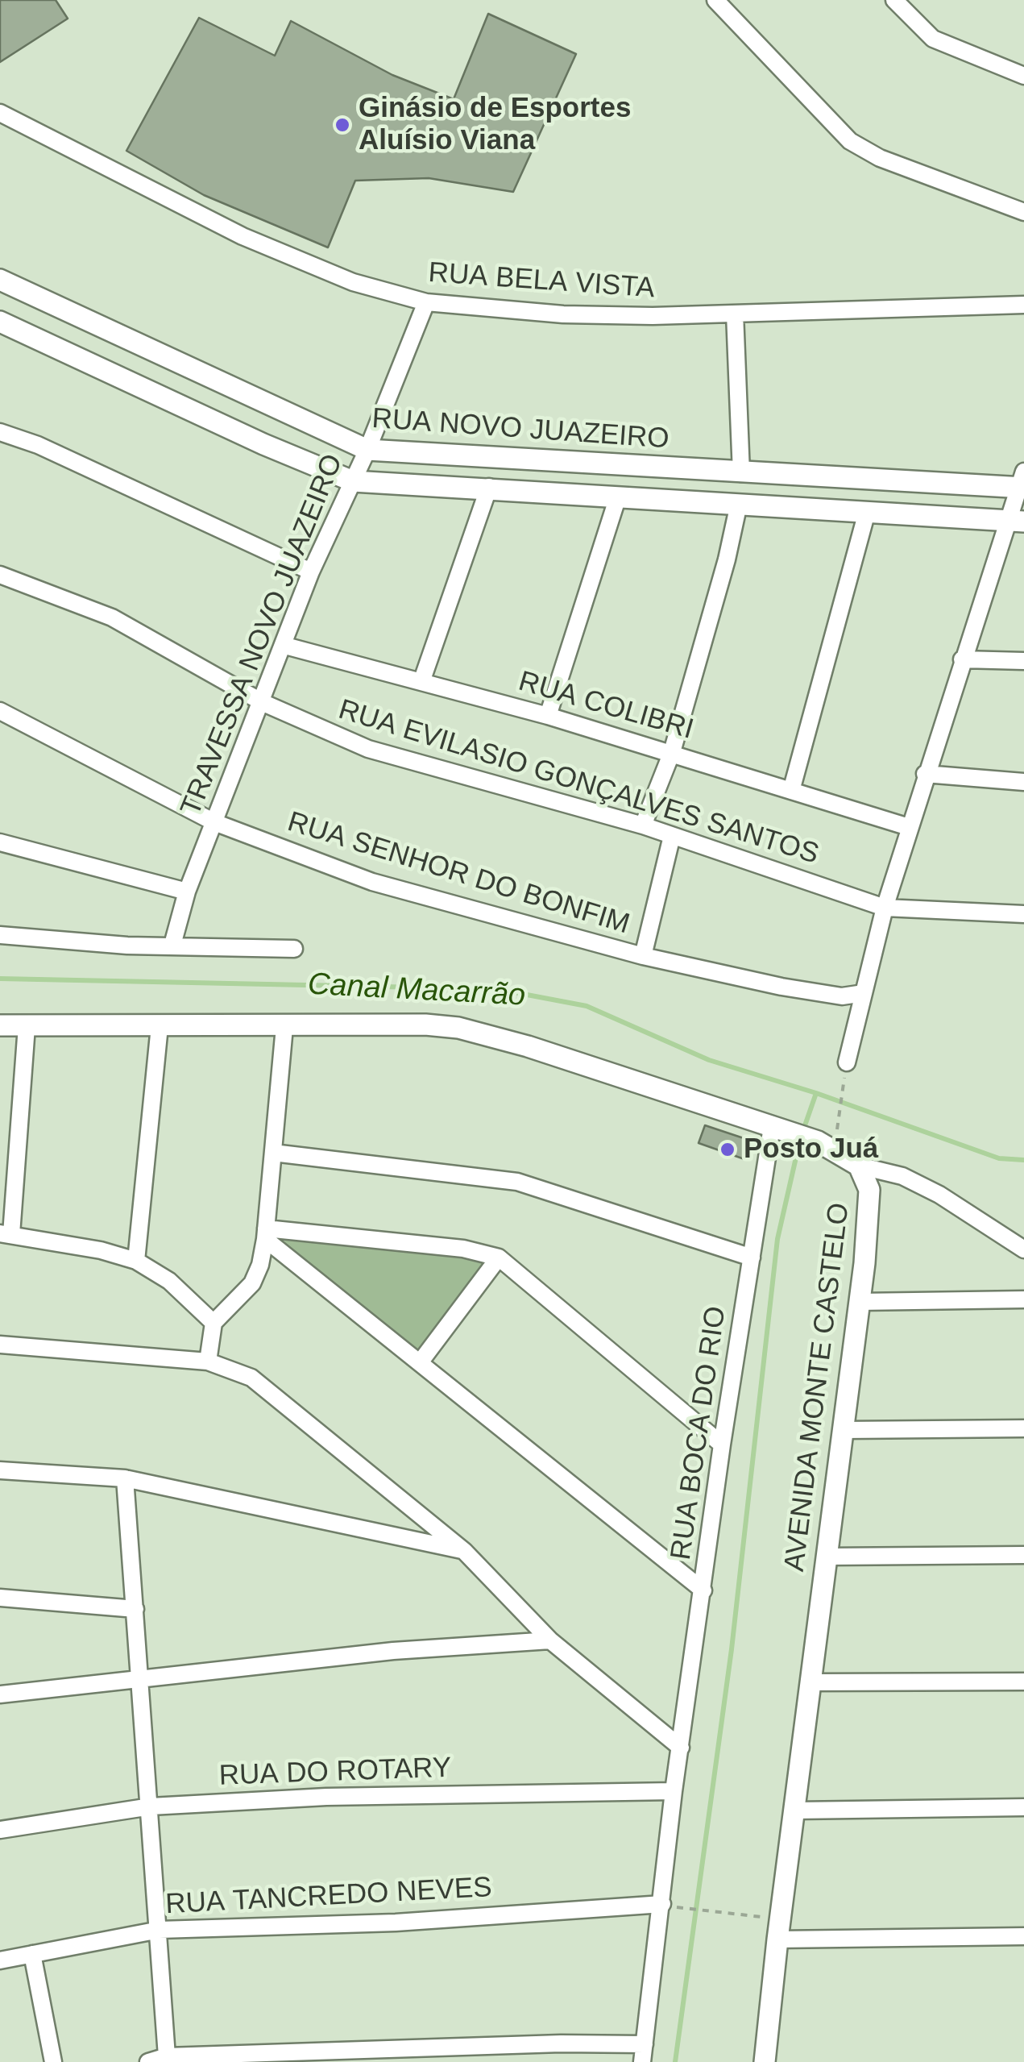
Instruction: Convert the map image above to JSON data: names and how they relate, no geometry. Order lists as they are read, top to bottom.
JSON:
{
  "streets": {
    "street": [
      "RUA BELA VISTA",
      "RUA NOVO JUAZEIRO",
      "TRAVESSA NOVO JUAZEIRO",
      "RUA COLIBRI",
      "RUA EVILASIO GONÇALVES SANTOS",
      "RUA SENHOR DO BONFIM",
      "AVENIDA MONTE CASTELO",
      "RUA BOCA DO RIO",
      "RUA DO ROTARY",
      "RUA TANCREDO NEVES"
    ]
  },
  "crossings": [
    ["RUA BELA VISTA", "TRAVESSA NOVO JUAZEIRO"],
    ["RUA NOVO JUAZEIRO", "TRAVESSA NOVO JUAZEIRO"],
    ["TRAVESSA NOVO JUAZEIRO", "RUA COLIBRI"],
    ["TRAVESSA NOVO JUAZEIRO", "RUA EVILASIO GONÇALVES SANTOS"],
    ["TRAVESSA NOVO JUAZEIRO", "RUA SENHOR DO BONFIM"],
    ["AVENIDA MONTE CASTELO", "RUA BOCA DO RIO"],
    ["RUA BOCA DO RIO", "RUA DO ROTARY"],
    ["RUA BOCA DO RIO", "RUA TANCREDO NEVES"]
  ],
  "water": ["Canal Macarrão"],
  "places": ["Ginásio de Esportes Aluísio Viana", "Posto Juá"]
}
